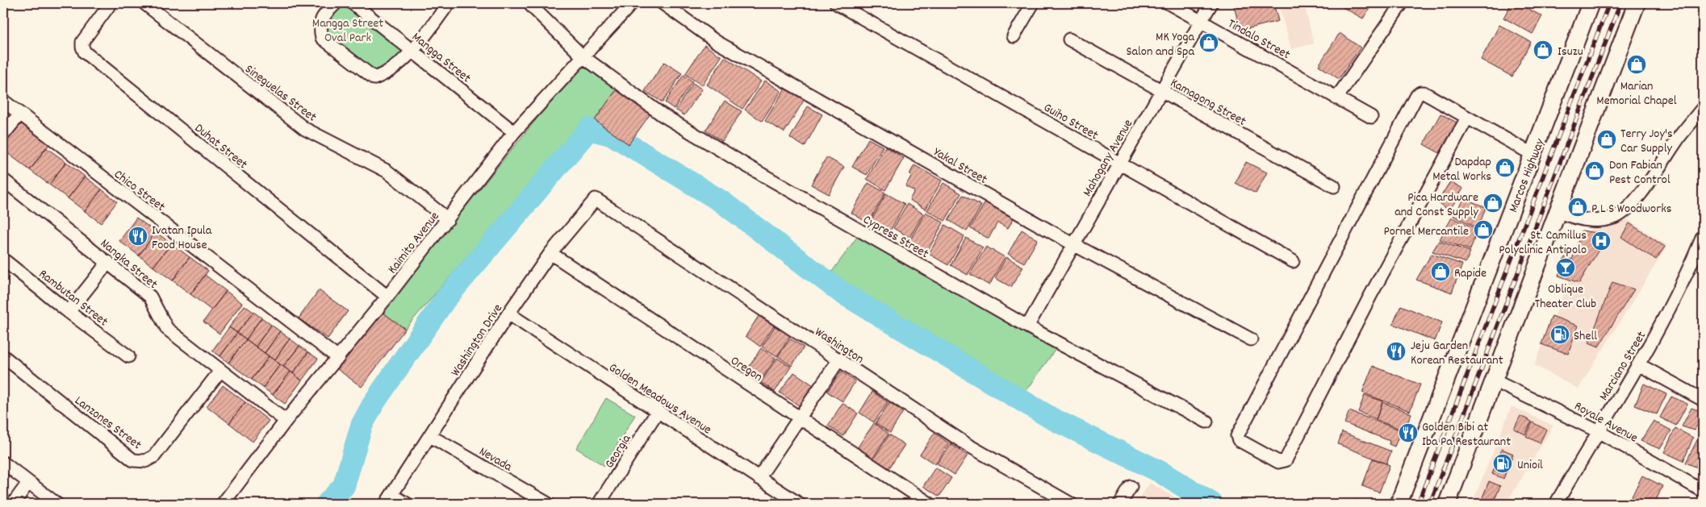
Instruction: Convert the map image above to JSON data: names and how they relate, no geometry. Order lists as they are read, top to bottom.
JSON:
{
  "streets": {
    "main road": ["Marcos Highway"],
    "street": [
      "Tindalo Street",
      "Mangga Street",
      "Sineguelas Street",
      "Kamagong Street",
      "Guiho Street",
      "Duhat Street",
      "Mahogany Avenue",
      "Yakal Street",
      "Chico Street",
      "Cypress Street",
      "Kaimito Avenue",
      "Nangka Street",
      "Rambutan Street",
      "Washington Drive",
      "Washington",
      "Marciano Street",
      "Oregon",
      "Golden Meadows Avenue",
      "Royale Avenue",
      "Lanzones Street",
      "Georgia",
      "Nevada"
    ]
  },
  "crossings": [
    ["Tindalo Street", "Mahogany Avenue"],
    ["Mangga Street", "Kaimito Avenue"],
    ["Sineguelas Street", "Kaimito Avenue"],
    ["Kamagong Street", "Mahogany Avenue"],
    ["Guiho Street", "Mahogany Avenue"],
    ["Duhat Street", "Kaimito Avenue"],
    ["Mahogany Avenue", "Yakal Street"],
    ["Mahogany Avenue", "Cypress Street"],
    ["Chico Street", "Kaimito Avenue"],
    ["Cypress Street", "Kaimito Avenue"],
    ["Kaimito Avenue", "Nangka Street"],
    ["Nangka Street", "Lanzones Street"],
    ["Washington Drive", "Washington"],
    ["Washington Drive", "Oregon"],
    ["Washington Drive", "Golden Meadows Avenue"],
    ["Washington Drive", "Nevada"],
    ["Marciano Street", "Royale Avenue"],
    ["Golden Meadows Avenue", "Georgia"]
  ],
  "parks": ["Mangga Street Oval Park"],
  "places": {
    "shop": [
      "MK Yoga Salon and Spa",
      "Isuzu",
      "Marian Memorial Chapel",
      "Terry Joy's Car Supply",
      "Dapdap Metal Works",
      "Don Fabian Pest Control",
      "Pica Hardware and Const Supply",
      "P L S Woodworks",
      "Pornel Mercantile",
      "Rapide"
    ],
    "restaurant": ["Ivatan Ipula Food House", "Jeju Garden Korean Restaurant", "Golden Bibi at Iba Pa Restaurant"],
    "hospital": ["St. Camillus Polyclinic Antipolo"],
    "bar": ["Oblique Theater Club"],
    "fuel station": ["Shell", "Unioil"]
  }
}
